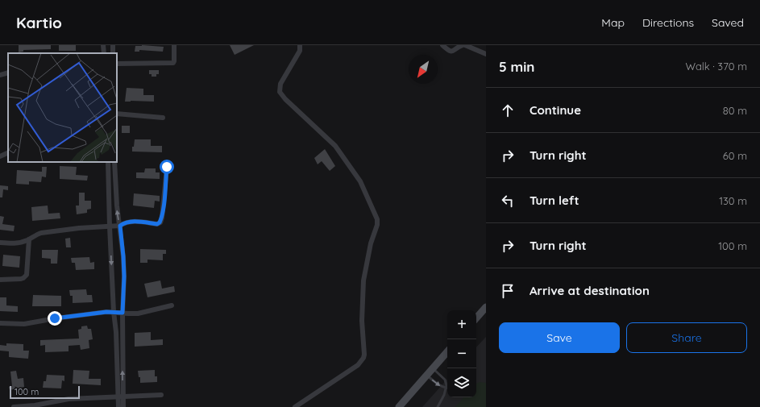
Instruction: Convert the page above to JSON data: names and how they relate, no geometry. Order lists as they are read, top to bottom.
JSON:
{
  "scale_bar": "100 m",
  "north": "bottom left",
  "page": {
    "header": "Kartio",
    "nav": ["Map", "Directions", "Saved"],
    "heading": ["5 min", "Walk · 370 m"],
    "list": [
      ["Continue", "80 m"],
      ["Turn right", "60 m"],
      ["Turn left", "130 m"],
      ["Turn right", "100 m"],
      "Arrive at destination"
    ],
    "map_buttons": ["+", "−"],
    "buttons": ["Save", "Share"],
    "scale": "100 m"
  }
}
